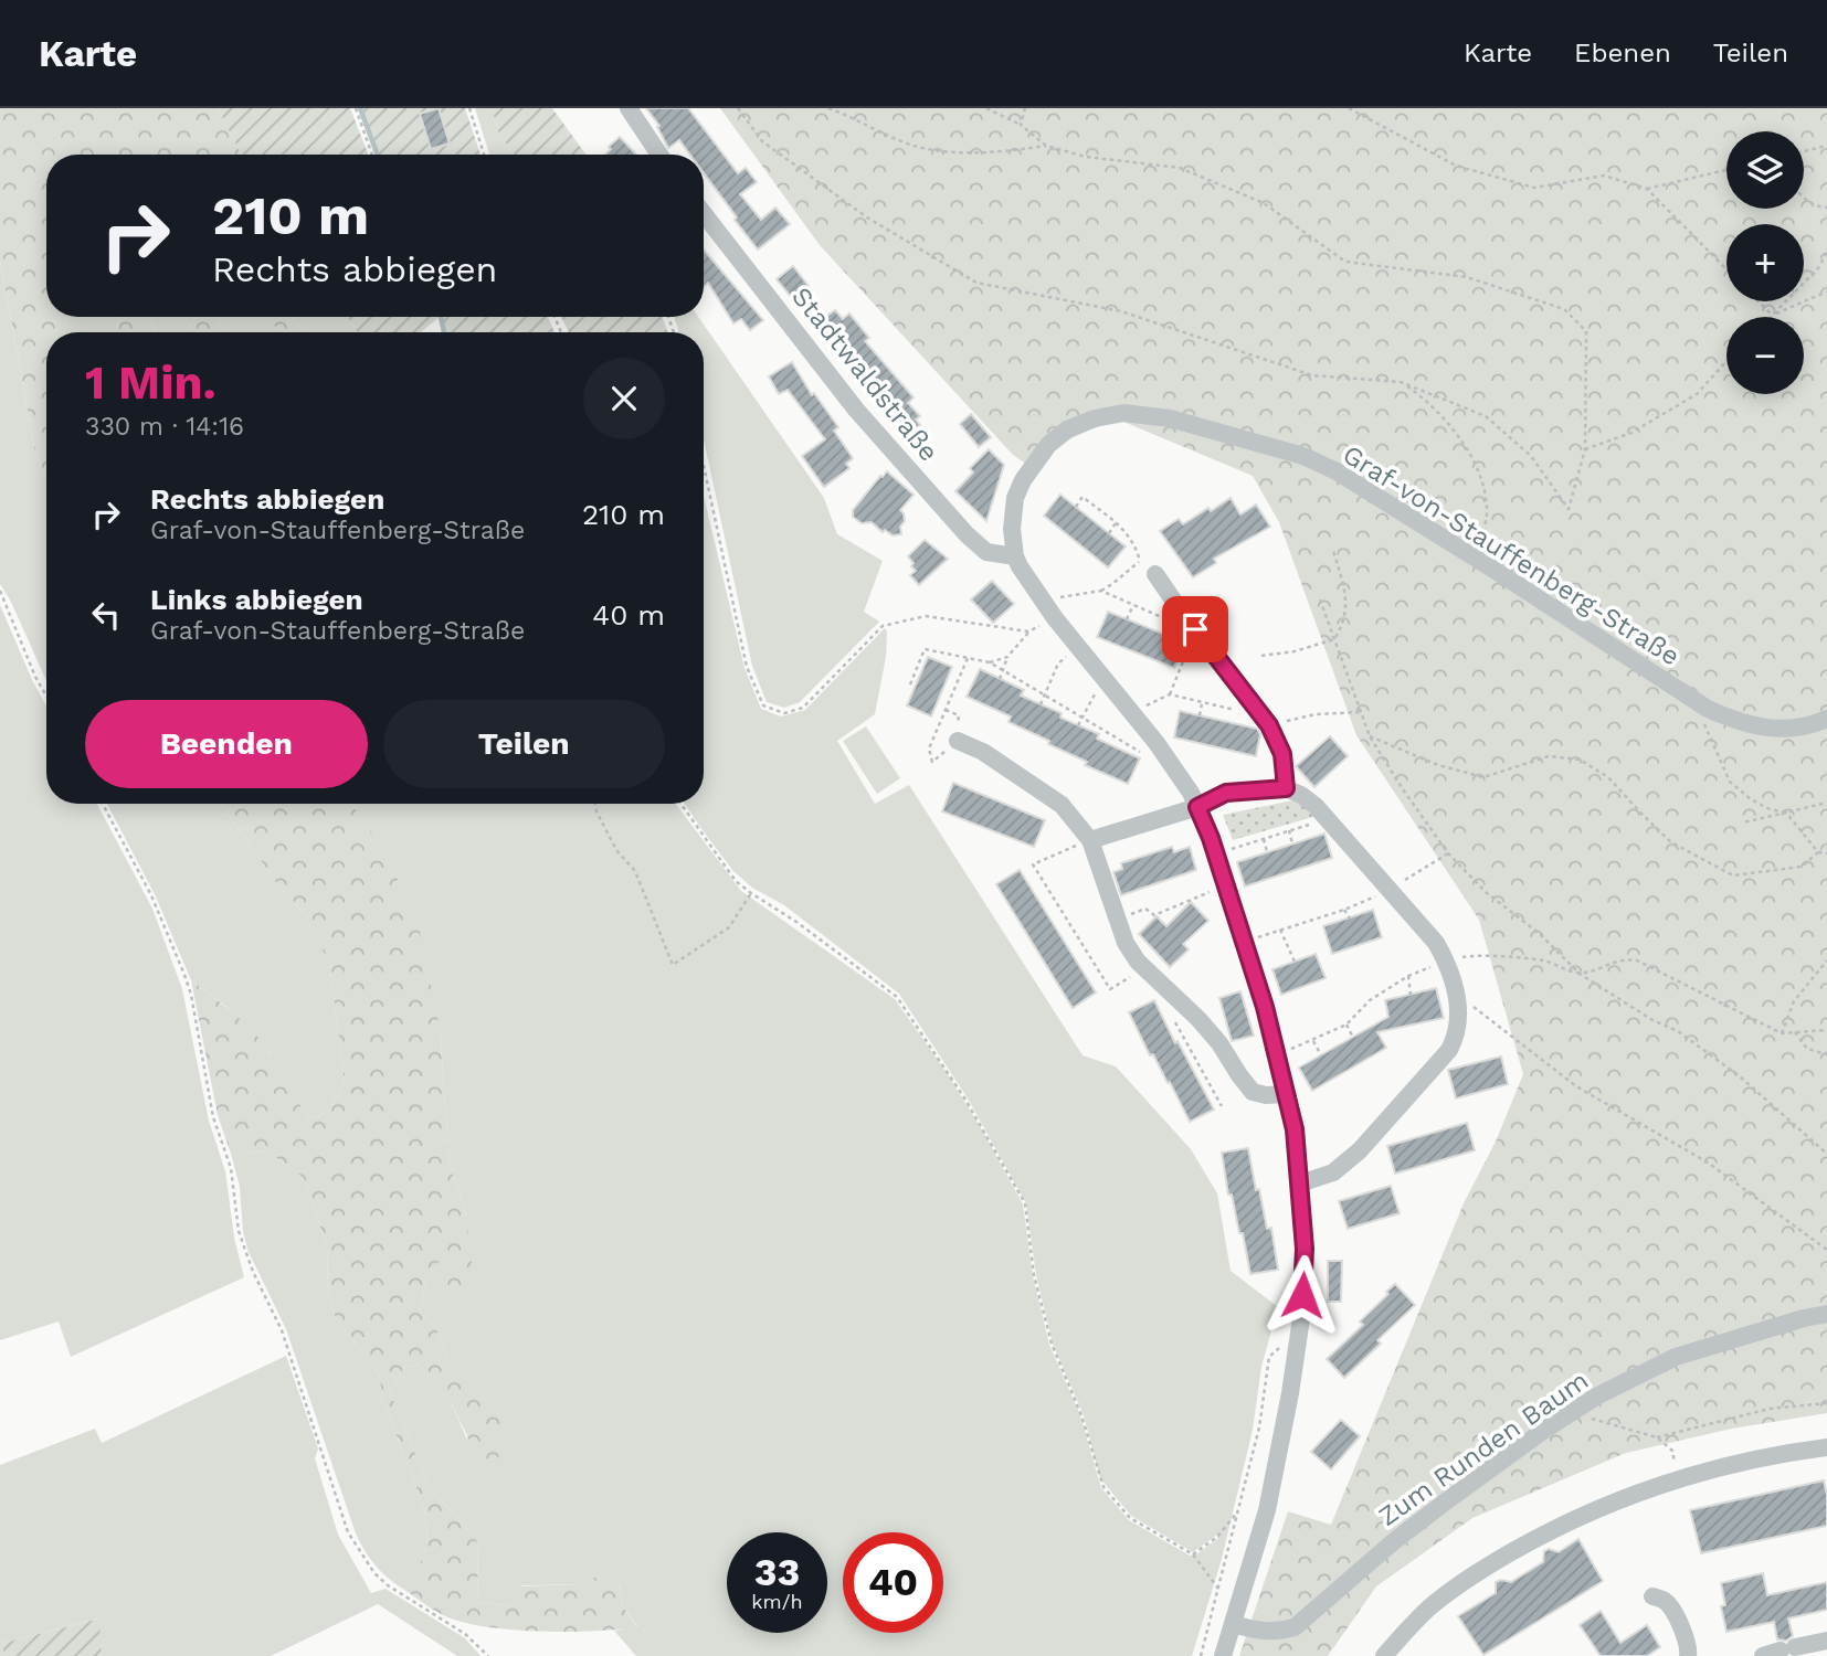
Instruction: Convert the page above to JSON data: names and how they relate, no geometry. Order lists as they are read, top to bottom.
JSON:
{
  "streets": {
    "street": ["Stadtwaldstraße", "Graf-von-Stauffenberg-Straße", "Zum Runden Baum"]
  },
  "crossings": [
    ["Stadtwaldstraße", "Graf-von-Stauffenberg-Straße"],
    ["Graf-von-Stauffenberg-Straße", "Zum Runden Baum"]
  ],
  "page": {
    "header": "Karte",
    "nav": ["Karte", "Ebenen", "Teilen"],
    "map_buttons": ["+", "−"],
    "turn": ["210 m", "Rechts abbiegen"],
    "heading": ["1 Min.", "330 m · 14:16"],
    "list": [
      {
        "name": "Rechts abbiegen",
        "note": "Graf-von-Stauffenberg-Straße",
        "value": "210 m"
      },
      {
        "name": "Links abbiegen",
        "note": "Graf-von-Stauffenberg-Straße",
        "value": "40 m"
      }
    ],
    "buttons": ["Beenden", "Teilen"],
    "speed": "33 km/h",
    "limit": "40"
  }
}
